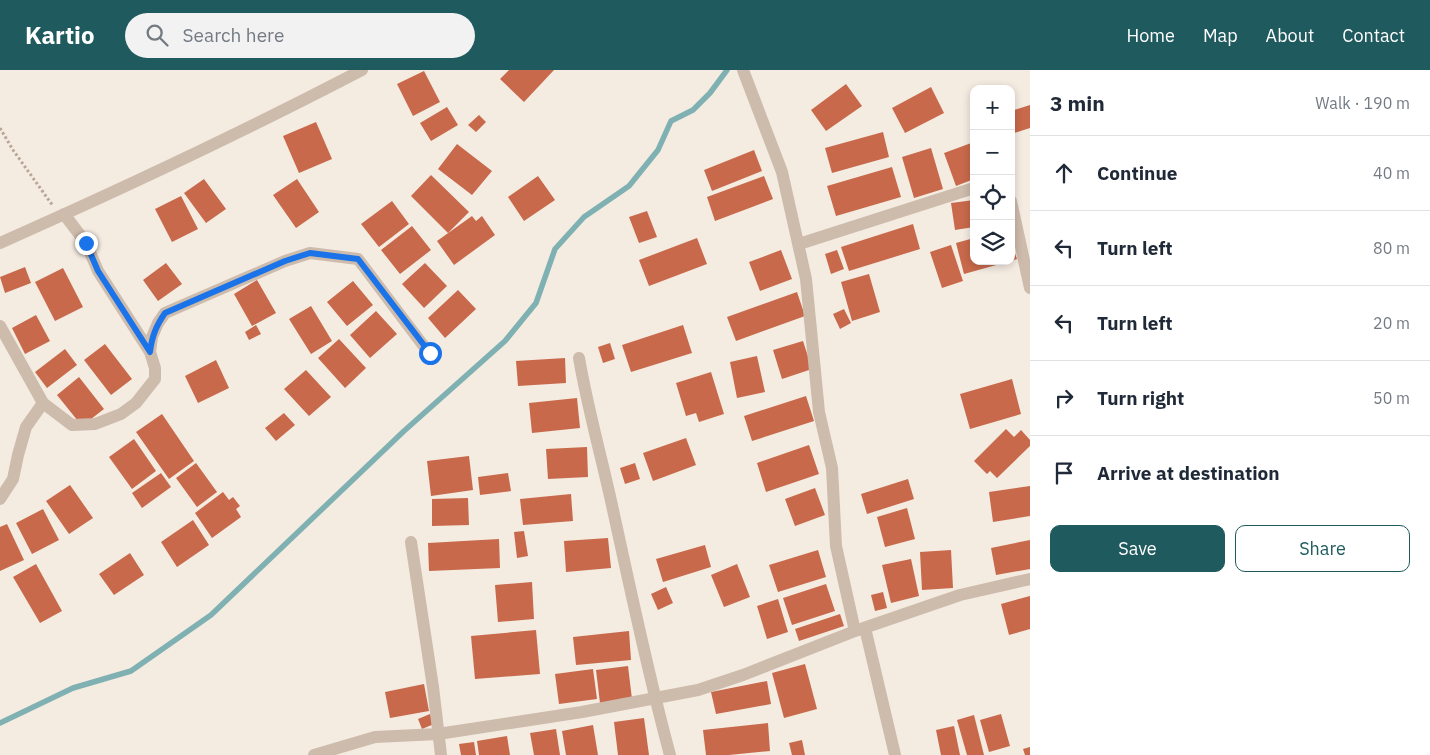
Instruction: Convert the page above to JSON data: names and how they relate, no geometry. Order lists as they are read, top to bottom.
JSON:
{
  "page": {
    "header": "Kartio",
    "search": "Search here",
    "nav": [
      "Home",
      "Map",
      "About",
      "Contact"
    ],
    "heading": ["3 min", "Walk · 190 m"],
    "map_buttons": ["+", "−"],
    "list": [
      ["Continue", "40 m"],
      ["Turn left", "80 m"],
      ["Turn left", "20 m"],
      ["Turn right", "50 m"],
      "Arrive at destination"
    ],
    "buttons": ["Save", "Share"]
  }
}
